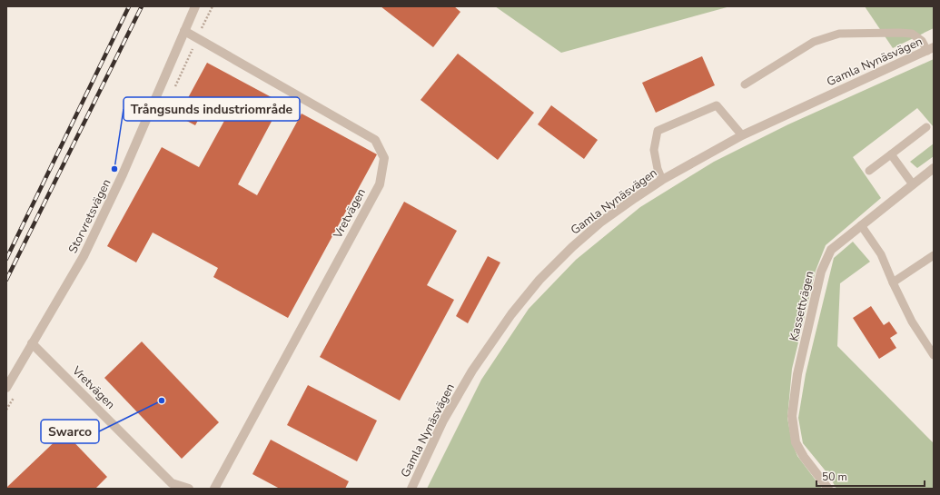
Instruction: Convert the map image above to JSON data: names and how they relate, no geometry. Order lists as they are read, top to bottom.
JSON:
{
  "streets": {
    "street": [
      "Gamla Nynäsvägen",
      "Vretvägen",
      "Storvretsvägen",
      "Kassettvägen"
    ]
  },
  "crossings": [
    ["Vretvägen", "Storvretsvägen"]
  ],
  "places": ["Trångsunds industriområde", "Swarco"],
  "scale_bar": "50 m"
}
